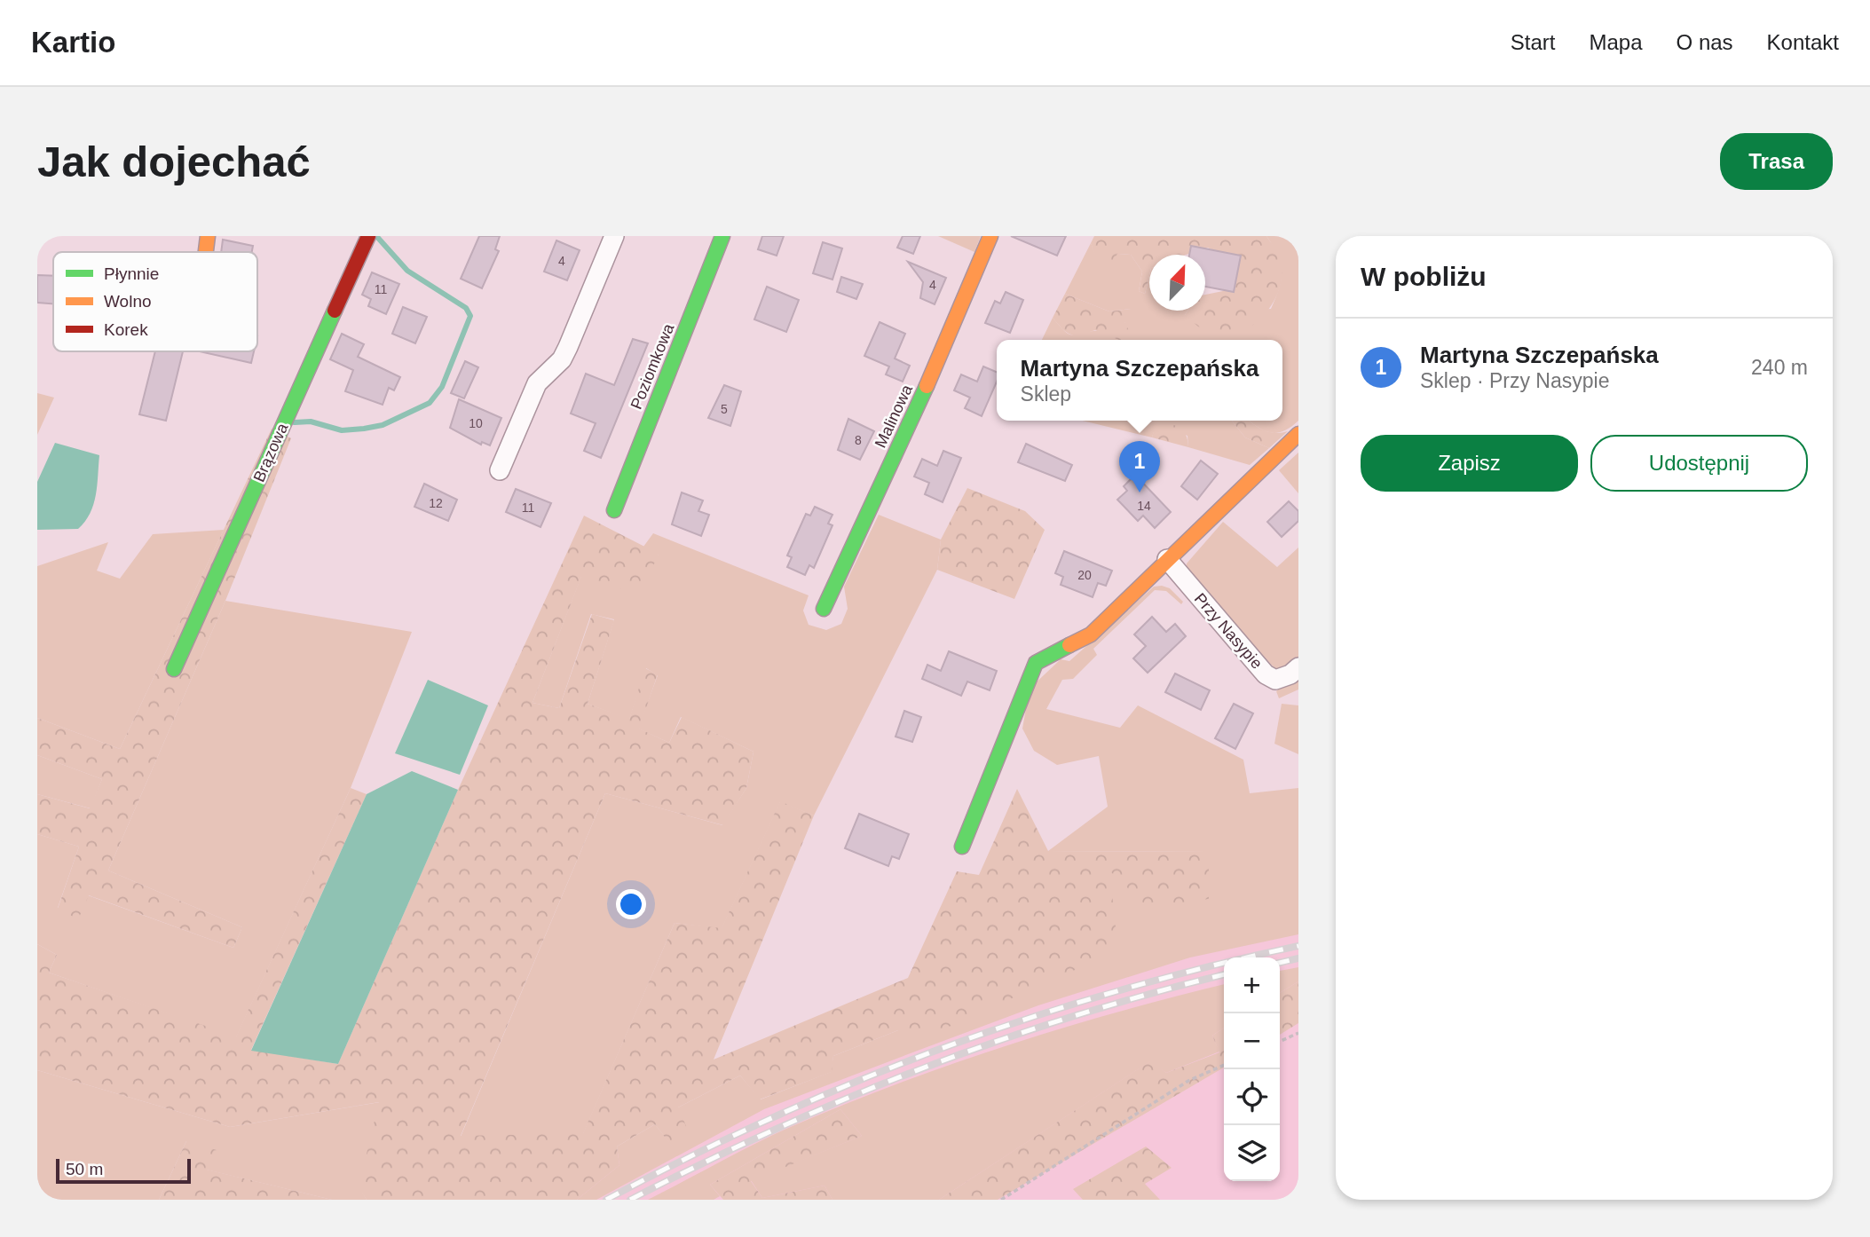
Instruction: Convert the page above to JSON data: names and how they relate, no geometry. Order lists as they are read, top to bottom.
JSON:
{
  "streets": {
    "street": [
      "Poziomkowa",
      "Malinowa",
      "Brązowa",
      "Przy Nasypie"
    ]
  },
  "house_numbers": [
    "4",
    "4",
    "11",
    "5",
    "10",
    "8",
    "12",
    "14",
    "11",
    "20"
  ],
  "legend": ["Płynnie", "Wolno", "Korek"],
  "scale_bar": "50 m",
  "north": "top right",
  "page": {
    "header": "Kartio",
    "nav": [
      "Start",
      "Mapa",
      "O nas",
      "Kontakt"
    ],
    "buttons": [
      "Trasa",
      ["Zapisz", "Udostępnij"]
    ],
    "title": "Jak dojechać",
    "heading": "W pobliżu",
    "list": [
      {
        "mark": "1",
        "name": "Martyna Szczepańska",
        "note": "Sklep · Przy Nasypie",
        "value": "240 m"
      }
    ],
    "popup": ["Martyna Szczepańska", "Sklep"],
    "pins": "1",
    "map_buttons": ["+", "−"],
    "scale": "50 m"
  }
}
